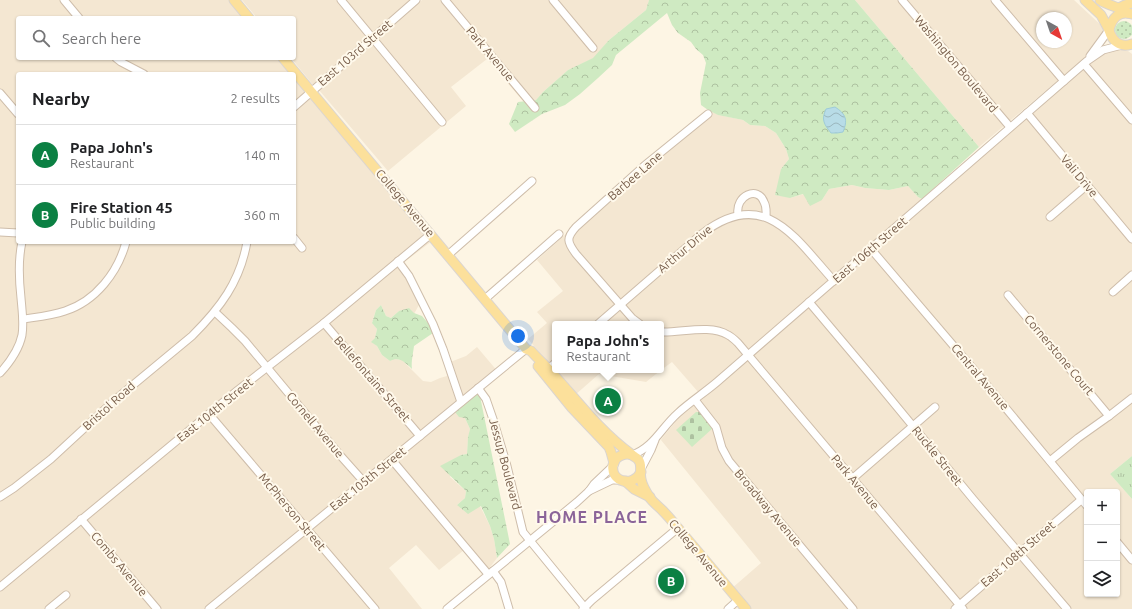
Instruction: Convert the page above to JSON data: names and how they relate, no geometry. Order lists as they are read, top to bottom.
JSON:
{
  "streets": {
    "main road": ["College Avenue"],
    "street": [
      "East 103rd Street",
      "Park Avenue",
      "Washington Boulevard",
      "Barbee Lane",
      "Vali Drive",
      "Arthur Drive",
      "East 106th Street",
      "Cornerstone Court",
      "Central Avenue",
      "Bellefontaine Street",
      "Bristol Road",
      "East 104th Street",
      "Cornell Avenue",
      "Ruckle Street",
      "Jessup Boulevard",
      "East 105th Street",
      "Broadway Avenue",
      "McPherson Street",
      "East 108th Street",
      "Combs Avenue"
    ]
  },
  "crossings": [
    ["East 103rd Street", "College Avenue"],
    ["Park Avenue", "East 106th Street"],
    ["Park Avenue", "East 108th Street"],
    ["Washington Boulevard", "East 106th Street"],
    ["Barbee Lane", "Arthur Drive"],
    ["Vali Drive", "East 106th Street"],
    ["College Avenue", "East 106th Street"],
    ["College Avenue", "East 104th Street"],
    ["College Avenue", "East 105th Street"],
    ["Arthur Drive", "East 106th Street"],
    ["East 106th Street", "Central Avenue"],
    ["East 106th Street", "Ruckle Street"],
    ["East 106th Street", "Broadway Avenue"],
    ["Central Avenue", "East 108th Street"],
    ["Bellefontaine Street", "East 104th Street"],
    ["Bellefontaine Street", "East 105th Street"],
    ["Bristol Road", "Cornell Avenue"],
    ["East 104th Street", "Cornell Avenue"],
    ["East 104th Street", "McPherson Street"],
    ["East 104th Street", "Combs Avenue"],
    ["Cornell Avenue", "East 105th Street"],
    ["Ruckle Street", "East 108th Street"],
    ["Jessup Boulevard", "East 105th Street"],
    ["East 105th Street", "McPherson Street"]
  ],
  "districts": ["HOME PLACE"],
  "north": "bottom right",
  "page": {
    "search": "Search here",
    "heading": ["Nearby", "2 results"],
    "list": [
      {
        "mark": "A",
        "name": "Papa John's",
        "note": "Restaurant",
        "value": "140 m"
      },
      {
        "mark": "B",
        "name": "Fire Station 45",
        "note": "Public building",
        "value": "360 m"
      }
    ],
    "popup": ["Papa John's", "Restaurant"],
    "pins": ["A", "B"],
    "map_buttons": ["+", "−"]
  }
}
